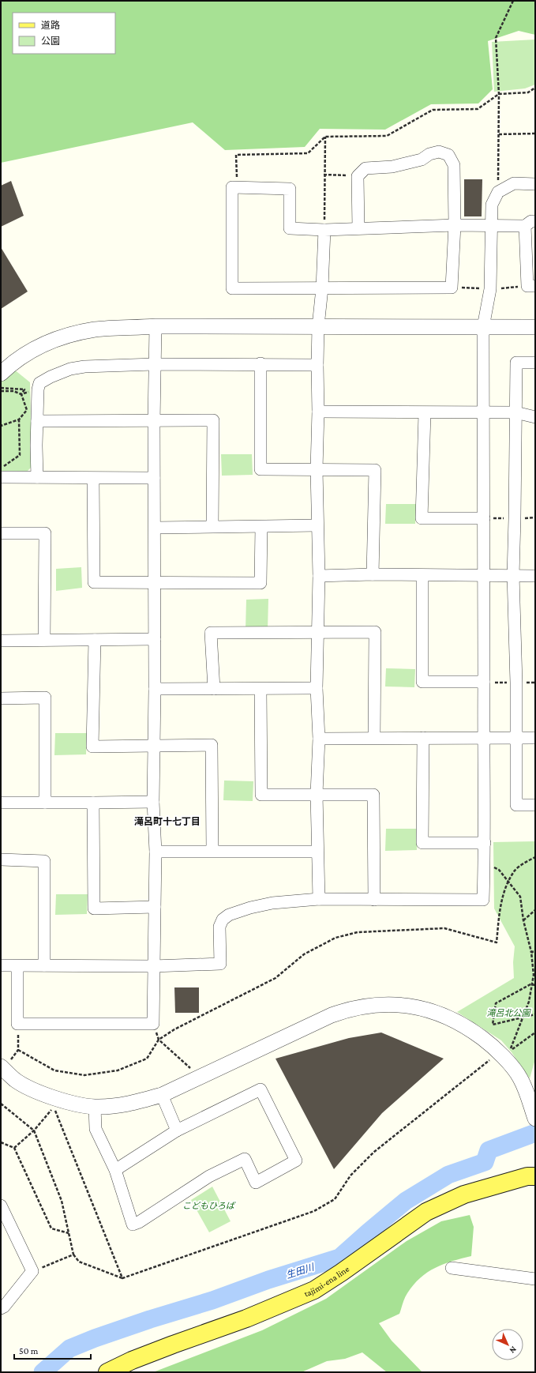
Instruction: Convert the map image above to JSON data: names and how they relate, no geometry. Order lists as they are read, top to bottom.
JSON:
{
  "streets": {
    "main road": ["tajimi-ena line"]
  },
  "districts": ["滝呂町十七丁目"],
  "water": ["生田川"],
  "parks": ["滝呂北公園", "こどもひろば"],
  "legend": ["道路", "公園"],
  "scale_bar": "50 m",
  "north": "bottom right"
}
